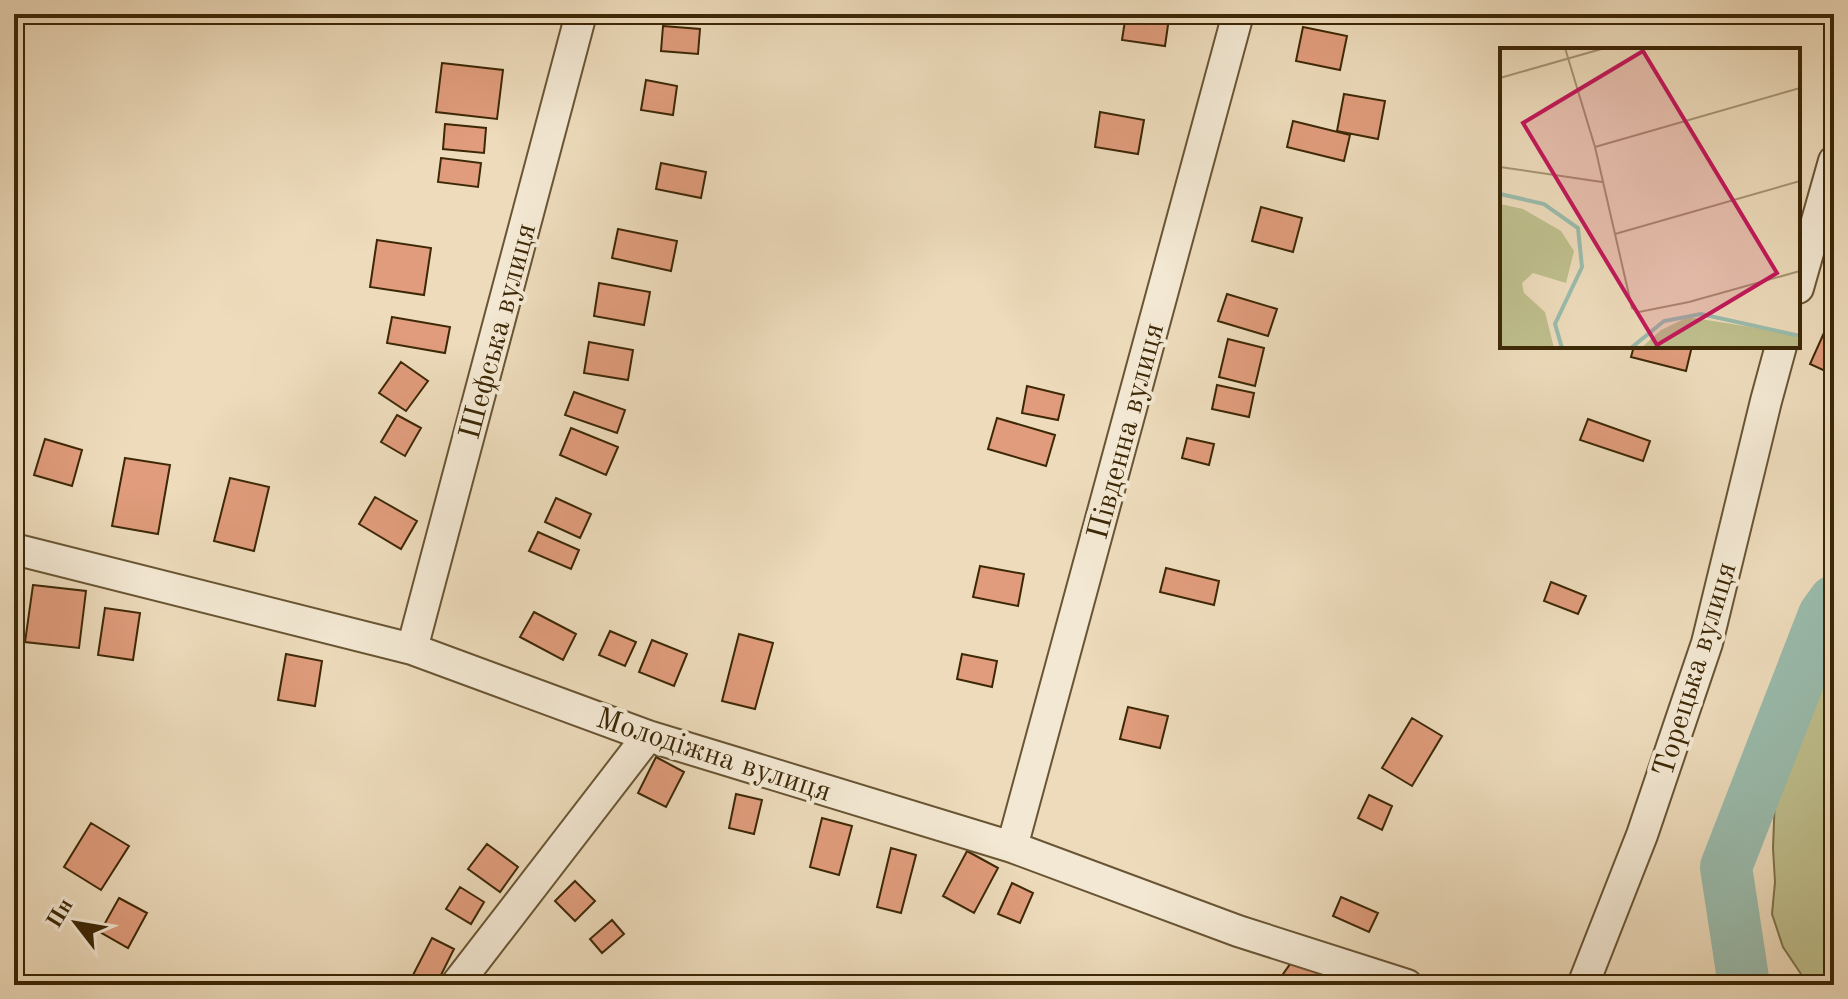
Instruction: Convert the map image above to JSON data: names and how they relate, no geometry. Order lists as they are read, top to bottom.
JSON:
{
  "streets": {
    "street": [
      "Шефська вулиця",
      "Південна вулиця",
      "Торецька вулиця",
      "Молодіжна вулиця"
    ]
  },
  "crossings": [
    ["Шефська вулиця", "Молодіжна вулиця"],
    ["Південна вулиця", "Молодіжна вулиця"]
  ],
  "north": "top left"
}
